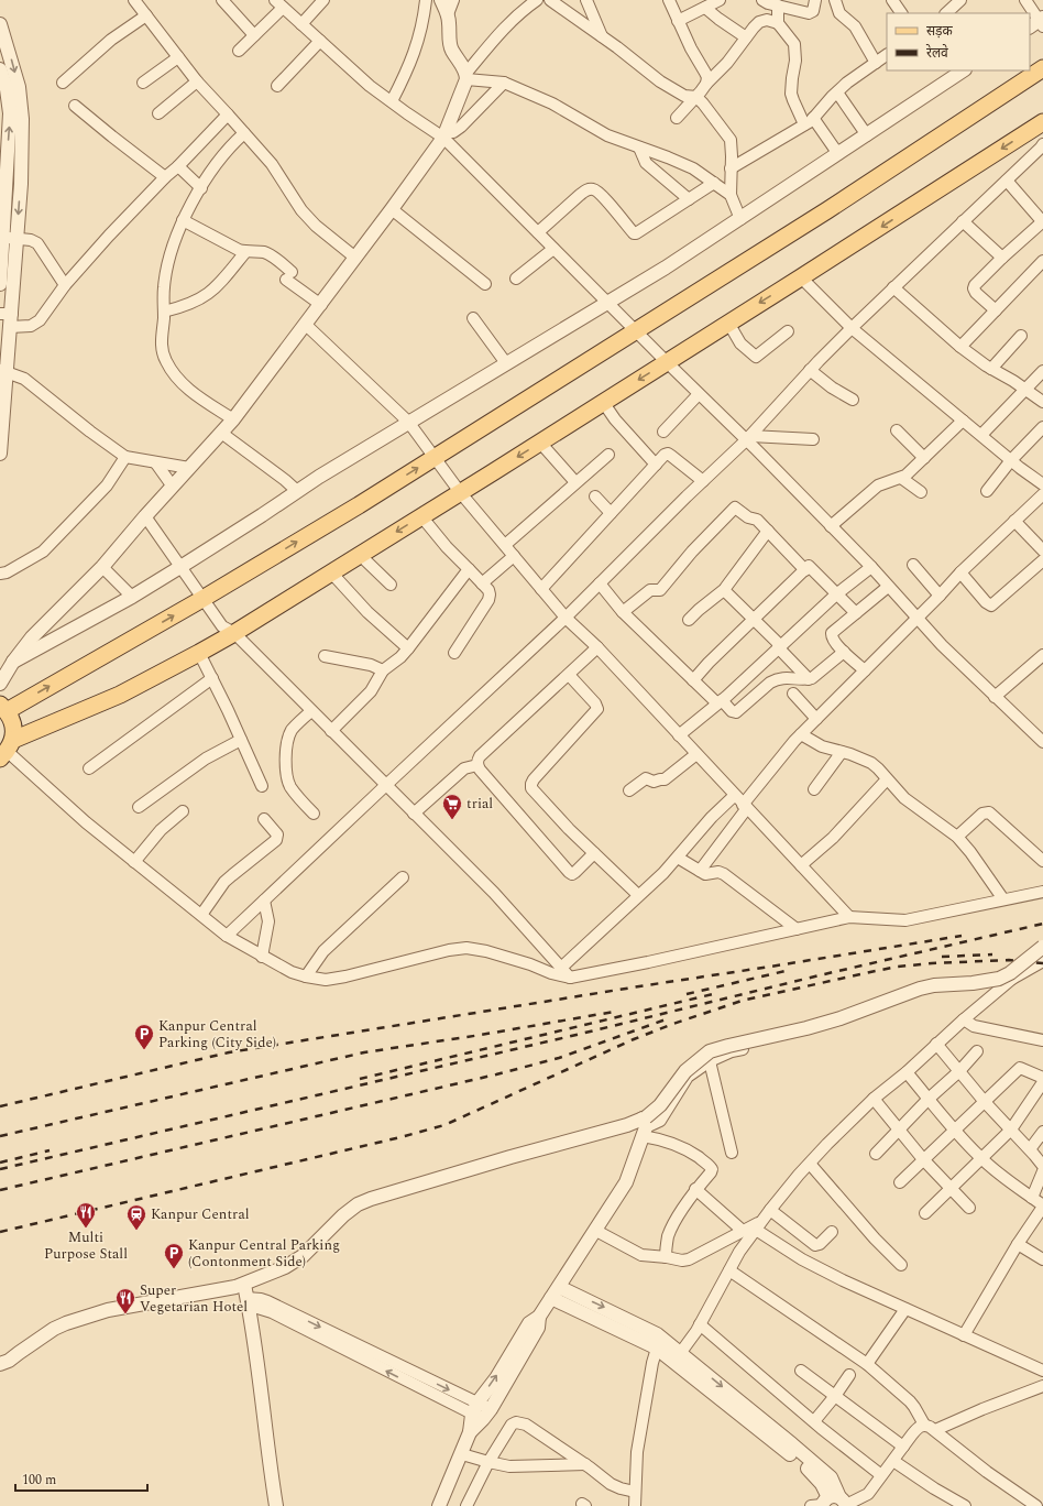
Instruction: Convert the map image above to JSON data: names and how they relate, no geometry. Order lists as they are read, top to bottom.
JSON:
{
  "places": {
    "supermarket": ["trial"],
    "parking": ["Kanpur Central Parking (City Side)", "Kanpur Central Parking (Contonment Side)"],
    "restaurant": ["Multi Purpose Stall", "Super Vegetarian Hotel"],
    "station": ["Kanpur Central"]
  },
  "legend": ["सड़क", "रेलवे"],
  "scale_bar": "100 m"
}
